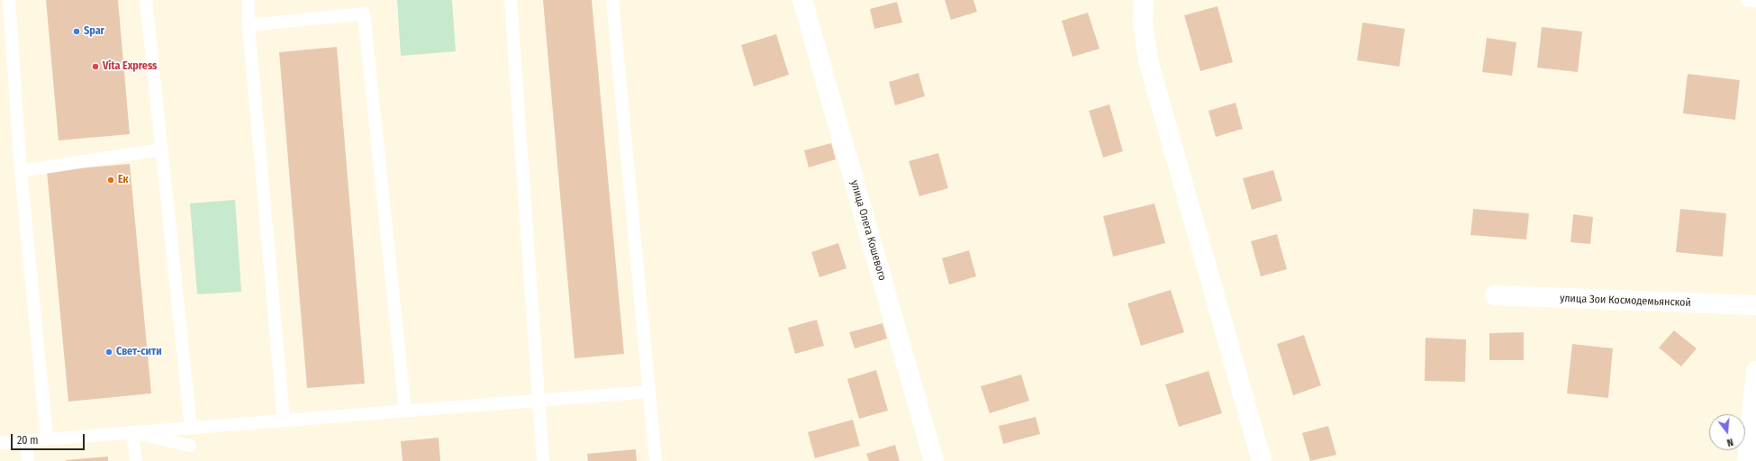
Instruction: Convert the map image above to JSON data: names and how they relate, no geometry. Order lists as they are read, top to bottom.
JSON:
{
  "streets": {
    "street": ["улица Олега Кошевого", "улица Зои Космодемьянской"]
  },
  "places": [
    "Spar",
    "Vita Express",
    "Ек",
    "Свет-сити"
  ],
  "scale_bar": "20 m",
  "north": "bottom"
}
